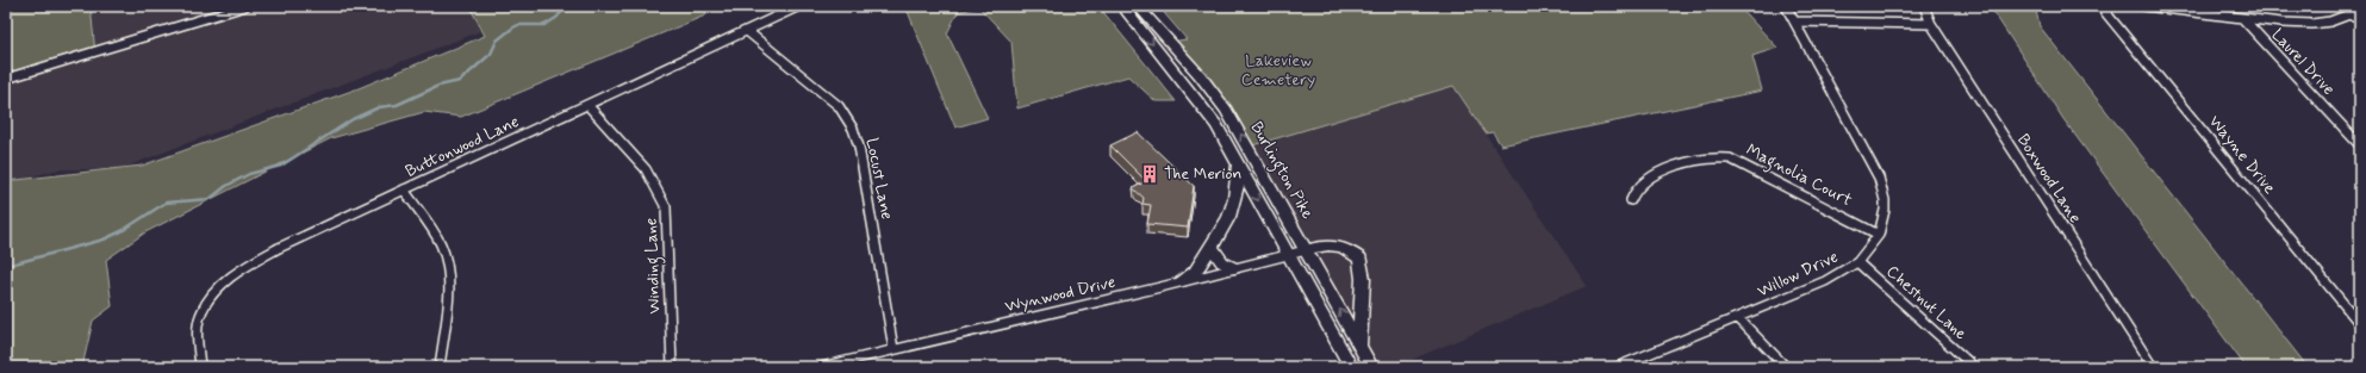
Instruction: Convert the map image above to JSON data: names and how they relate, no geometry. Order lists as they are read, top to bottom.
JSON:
{
  "streets": {
    "highway": ["Burlington Pike"],
    "street": [
      "Laurel Drive",
      "Buttonwood Lane",
      "Wayne Drive",
      "Magnolia Court",
      "Locust Lane",
      "Boxwood Lane",
      "Winding Lane",
      "Willow Drive",
      "Wynwood Drive",
      "Chestnut Lane"
    ]
  },
  "crossings": [
    ["Buttonwood Lane", "Locust Lane"],
    ["Buttonwood Lane", "Winding Lane"],
    ["Burlington Pike", "Wynwood Drive"],
    ["Magnolia Court", "Willow Drive"],
    ["Locust Lane", "Wynwood Drive"],
    ["Willow Drive", "Chestnut Lane"]
  ],
  "parks": ["Lakeview Cemetery"],
  "places": {
    "building": ["The Merion"]
  }
}
